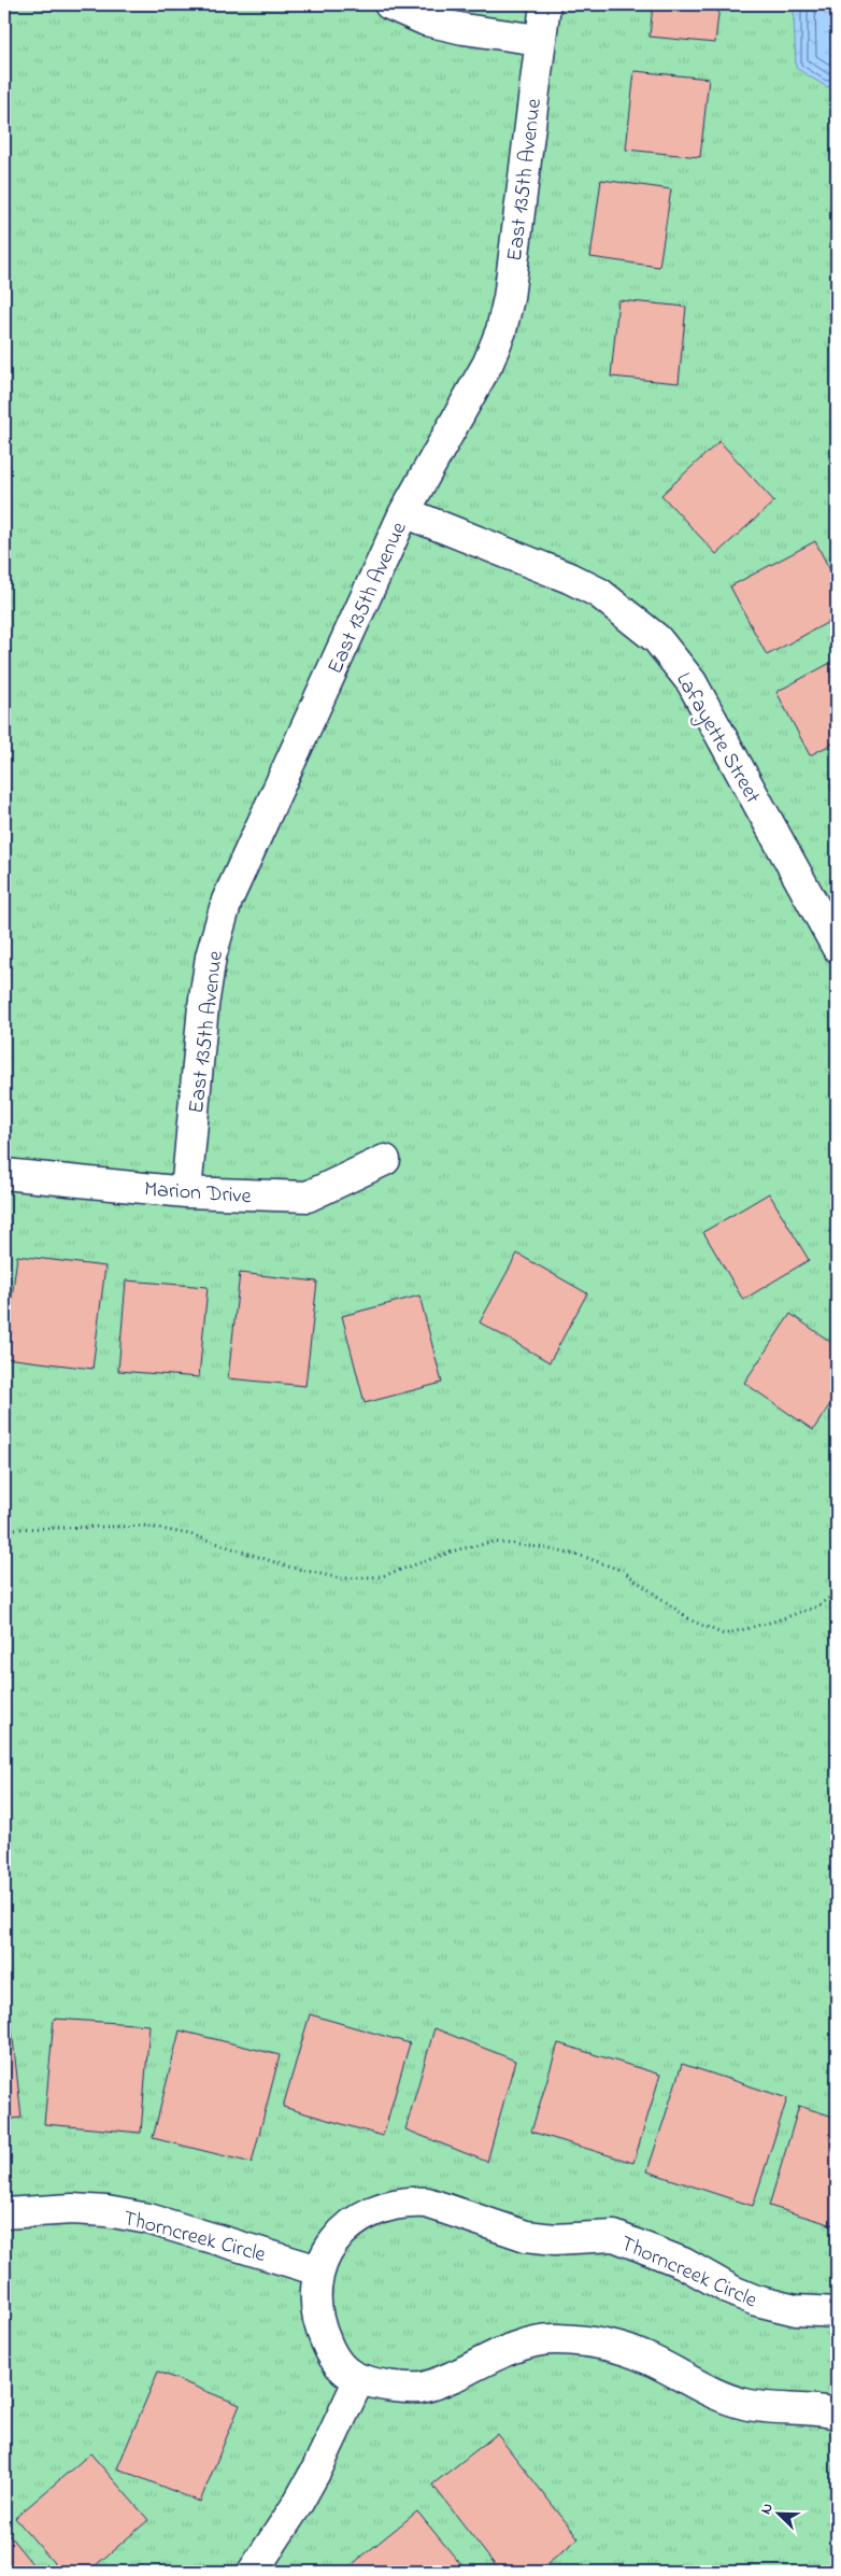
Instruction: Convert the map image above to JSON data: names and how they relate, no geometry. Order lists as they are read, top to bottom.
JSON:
{
  "streets": {
    "street": [
      "East 135th Avenue",
      "Lafayette Street",
      "Marion Drive",
      "Thorncreek Circle"
    ]
  },
  "crossings": [
    ["East 135th Avenue", "Lafayette Street"],
    ["East 135th Avenue", "Marion Drive"]
  ],
  "north": "top left"
}
